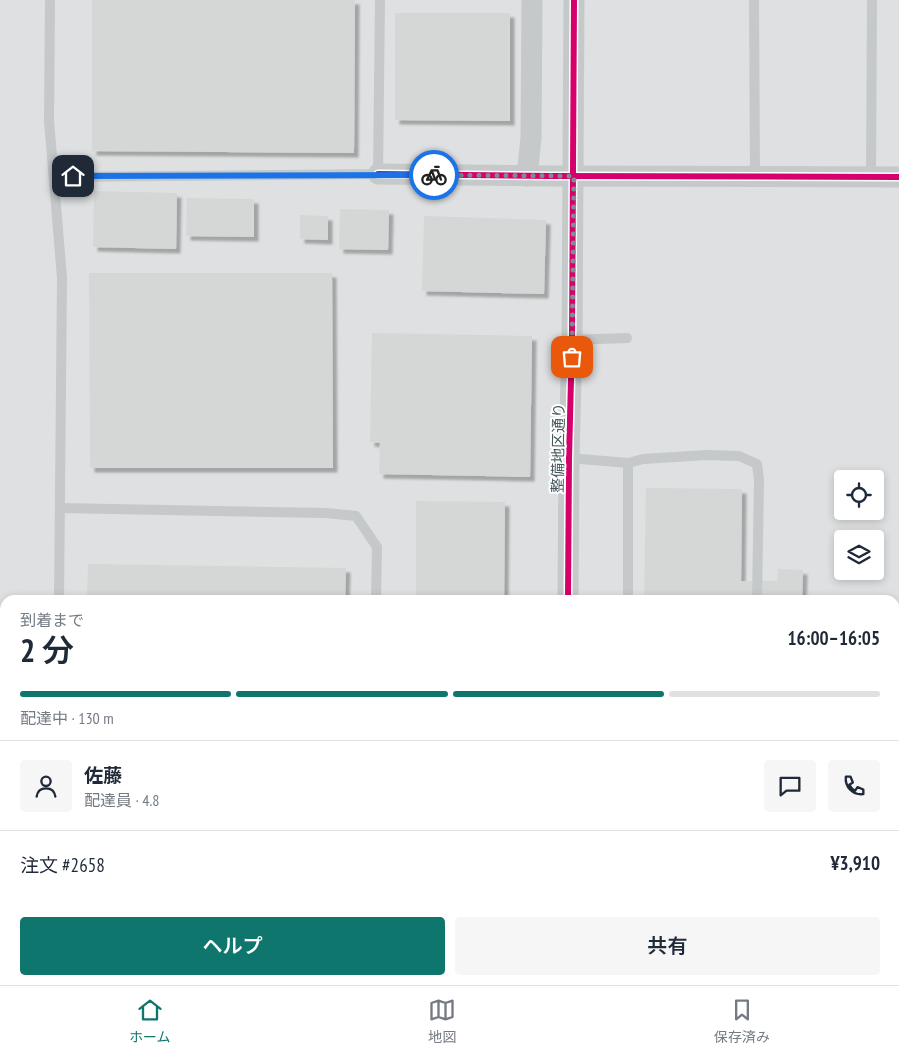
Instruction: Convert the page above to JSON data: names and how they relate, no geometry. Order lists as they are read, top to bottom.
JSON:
{
  "streets": {
    "street": ["整備地区通り"]
  },
  "page": {
    "heading": ["2 分", "到着まで", "16:00–16:05"],
    "panel": [
      "佐藤",
      "配達員 · 4.8",
      "注文 #2658",
      "¥3,910"
    ],
    "bar": "配達中 · 130 m",
    "buttons": ["ヘルプ", "共有"],
    "tabs": ["ホーム", "地図", "保存済み"]
  }
}
